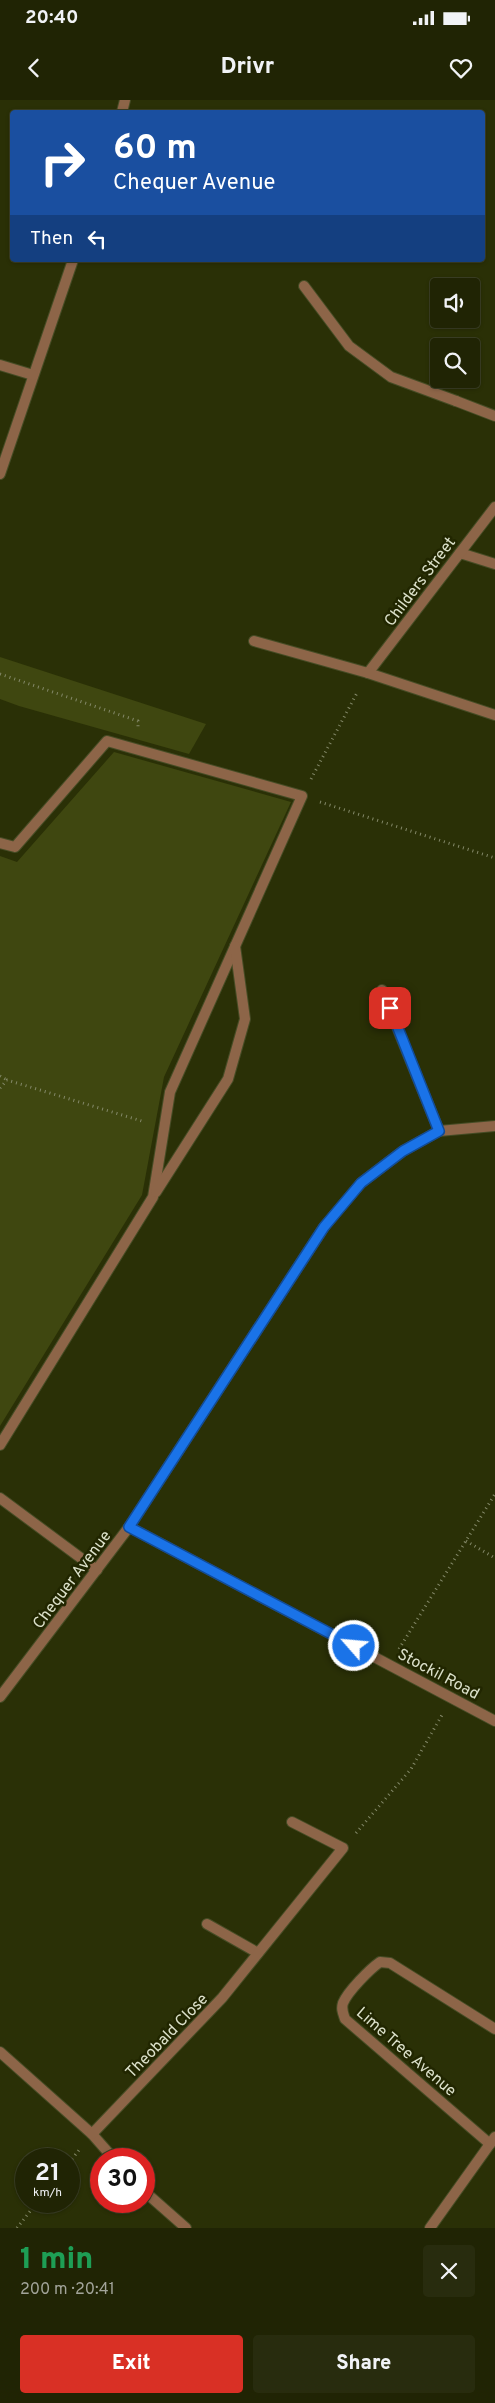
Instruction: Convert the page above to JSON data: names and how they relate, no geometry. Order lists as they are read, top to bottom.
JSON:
{
  "streets": {
    "street": [
      "Childers Street",
      "Chequer Avenue",
      "Stockil Road",
      "Theobald Close",
      "Lime Tree Avenue"
    ]
  },
  "crossings": [
    ["Chequer Avenue", "Stockil Road"]
  ],
  "page": {
    "status": "20:40",
    "header": "Drivr",
    "turn": ["60 m", "Chequer Avenue"],
    "then": "Then",
    "speed": "21 km/h",
    "limit": "30",
    "heading": ["1 min", "200 m · 20:41"],
    "buttons": ["Exit", "Share"]
  }
}
